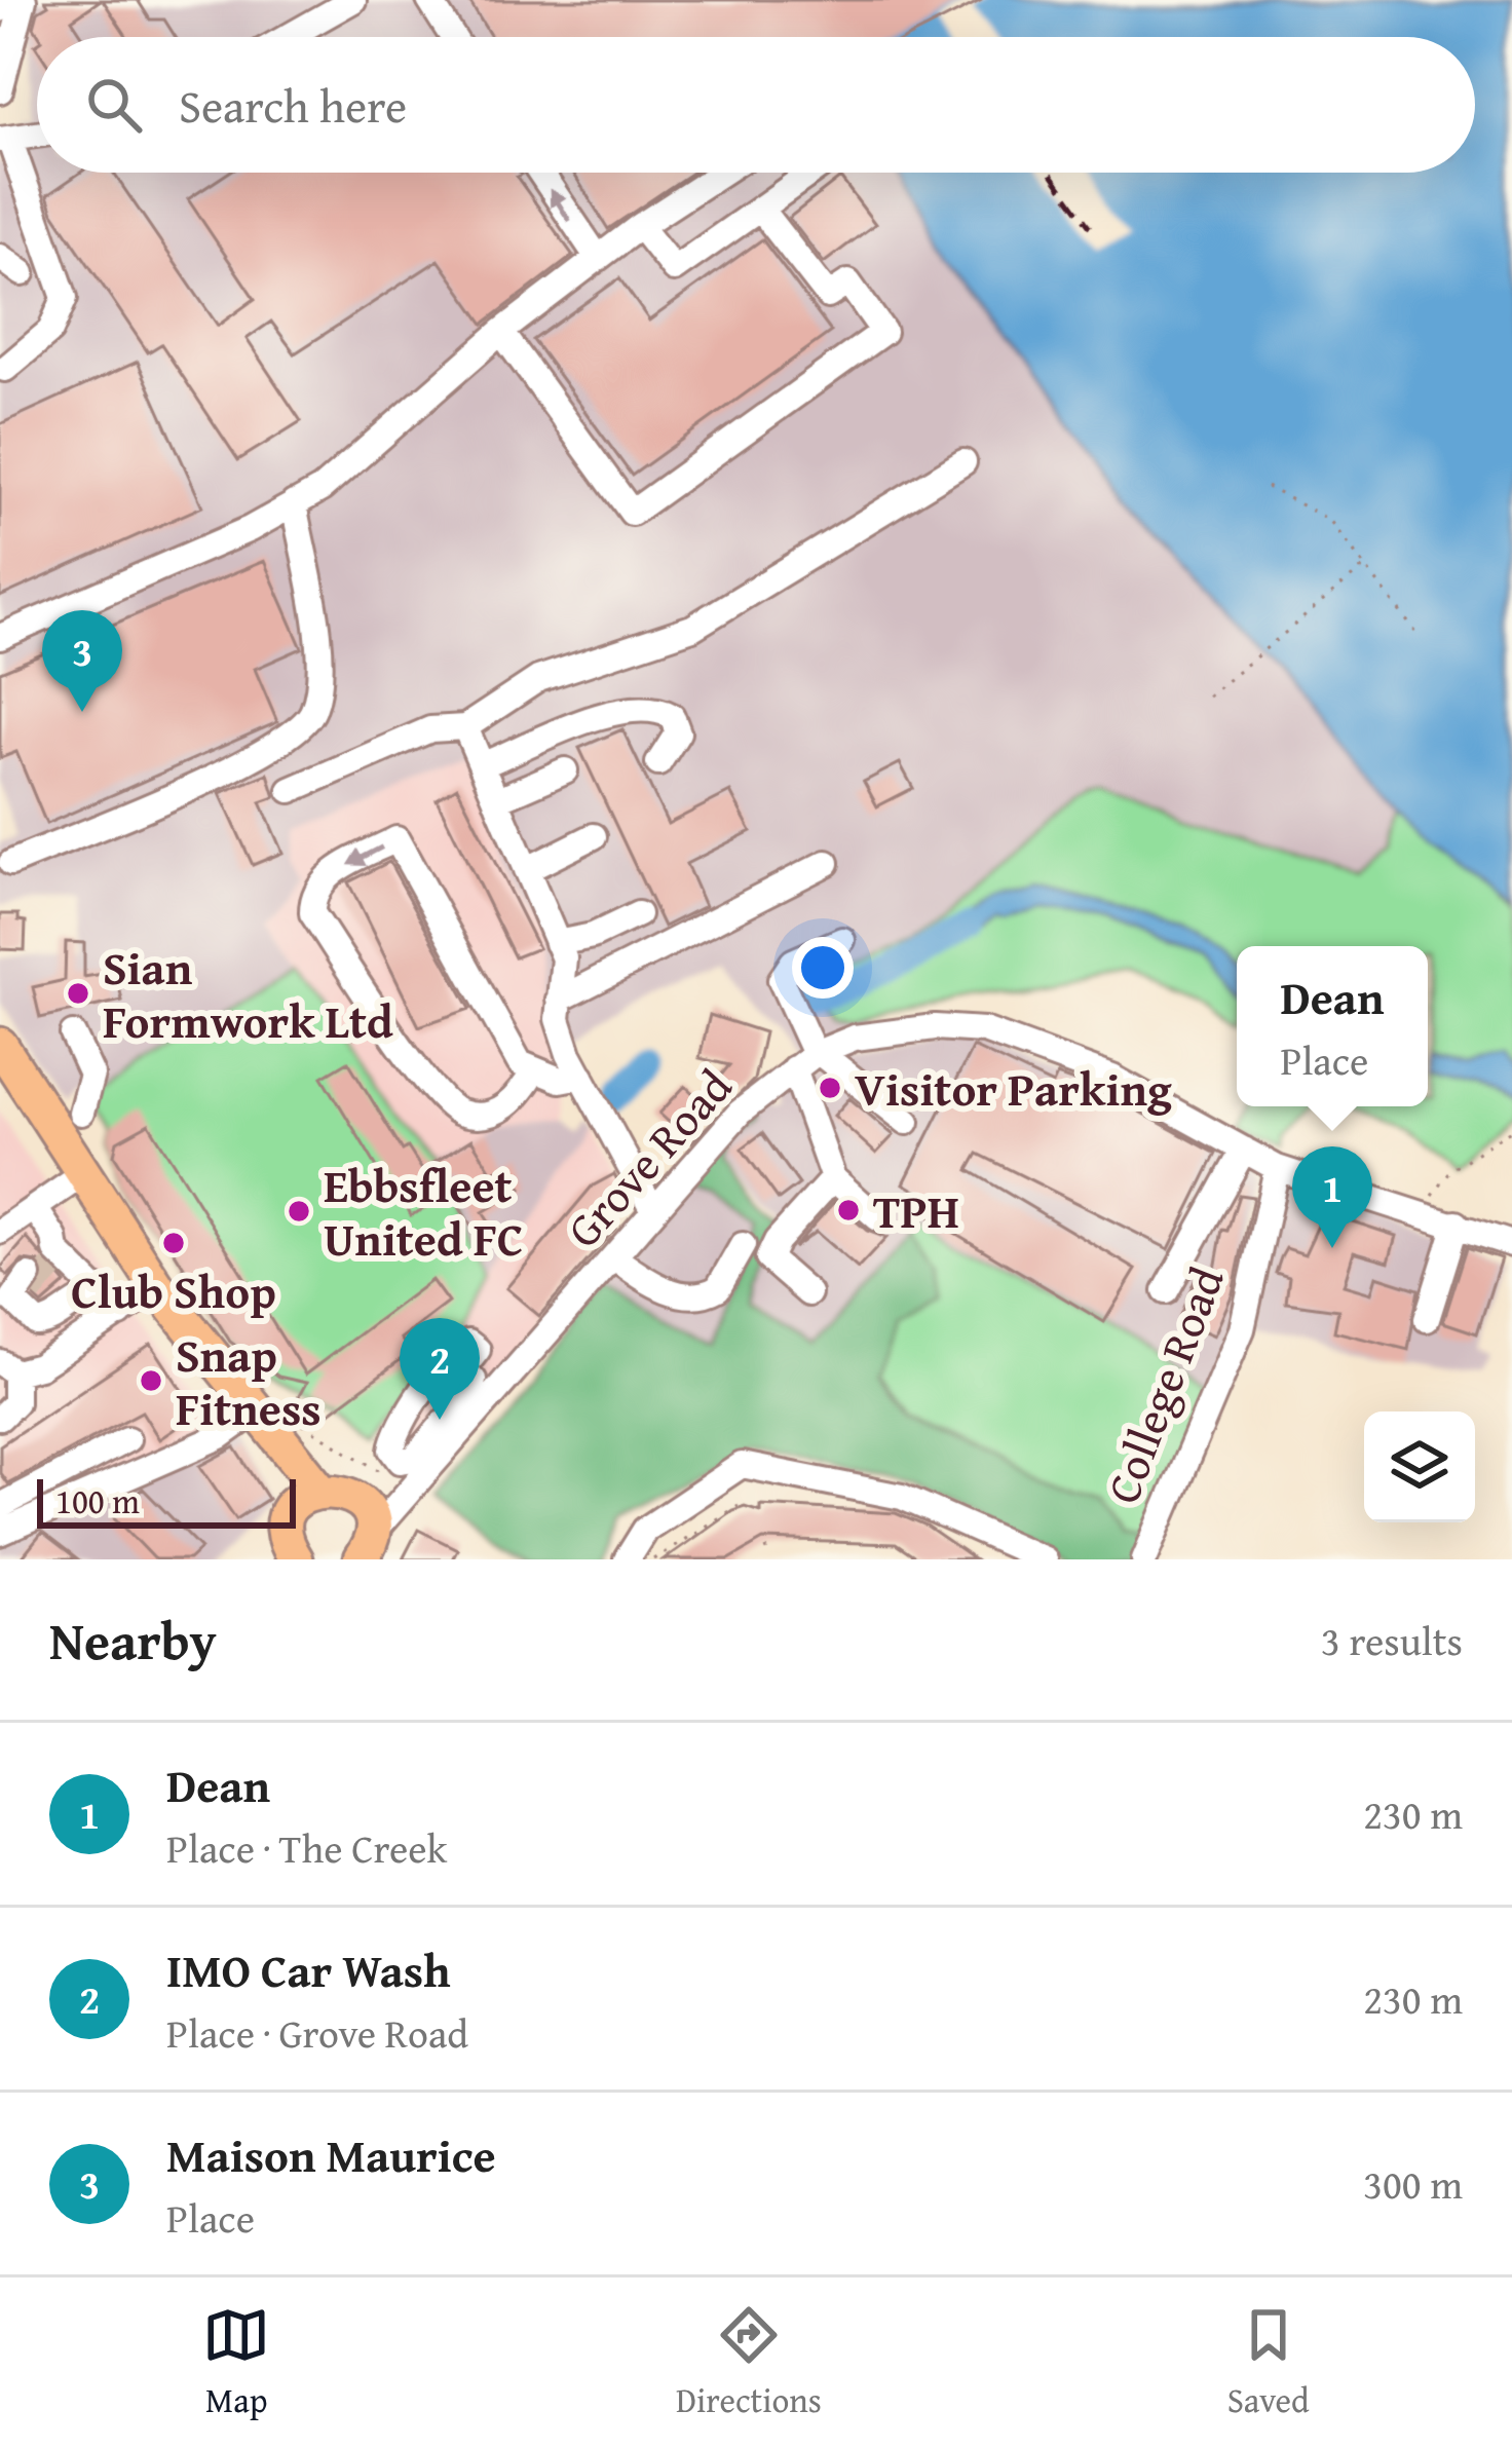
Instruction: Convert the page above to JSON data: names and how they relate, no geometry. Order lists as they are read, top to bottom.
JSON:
{
  "streets": {
    "street": ["Grove Road", "College Road"]
  },
  "crossings": [
    ["Grove Road", "College Road"]
  ],
  "places": [
    "Sian Formwork Ltd",
    "Visitor Parking",
    "TPH",
    "Ebbsfleet United FC",
    "Club Shop",
    "Snap Fitness"
  ],
  "scale_bar": "100 m",
  "page": {
    "search": "Search here",
    "pins": ["3", "1", "2"],
    "popup": ["Dean", "Place"],
    "scale": "100 m",
    "heading": ["Nearby", "3 results"],
    "list": [
      {
        "mark": "1",
        "name": "Dean",
        "note": "Place · The Creek",
        "value": "230 m"
      },
      {
        "mark": "2",
        "name": "IMO Car Wash",
        "note": "Place · Grove Road",
        "value": "230 m"
      },
      {
        "mark": "3",
        "name": "Maison Maurice",
        "note": "Place",
        "value": "300 m"
      }
    ],
    "nav": ["Map", "Directions", "Saved"]
  }
}
